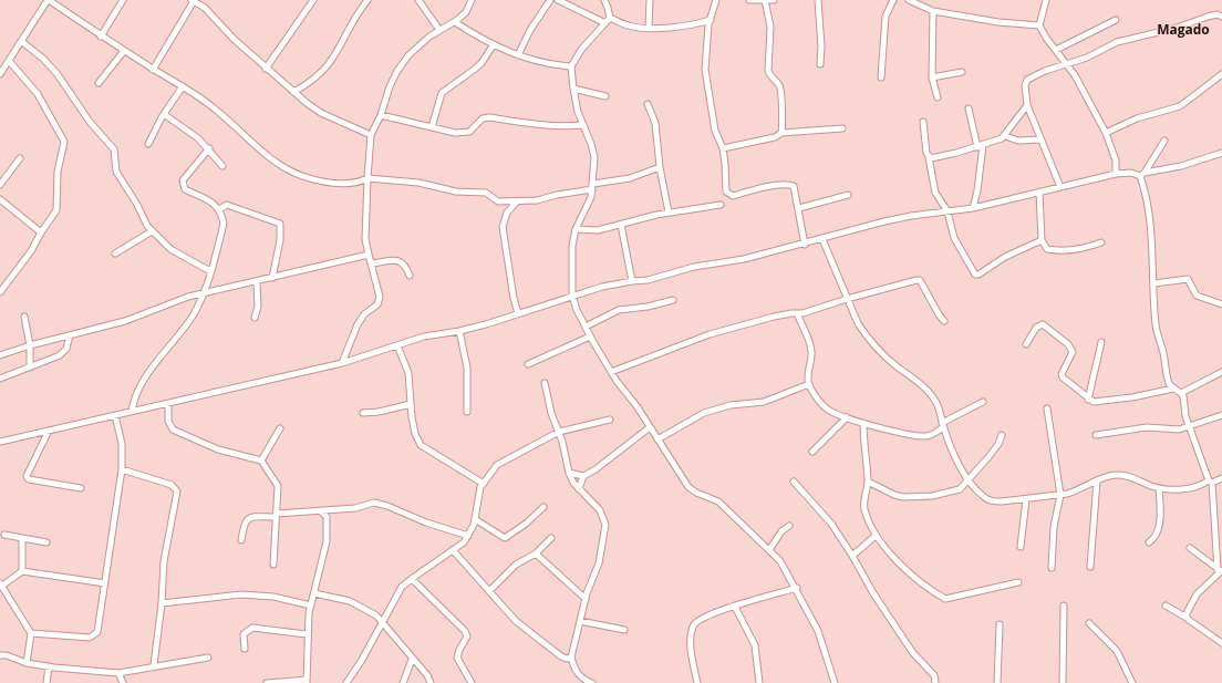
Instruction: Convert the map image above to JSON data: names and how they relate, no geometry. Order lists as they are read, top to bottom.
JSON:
{
  "districts": ["Magado"]
}
